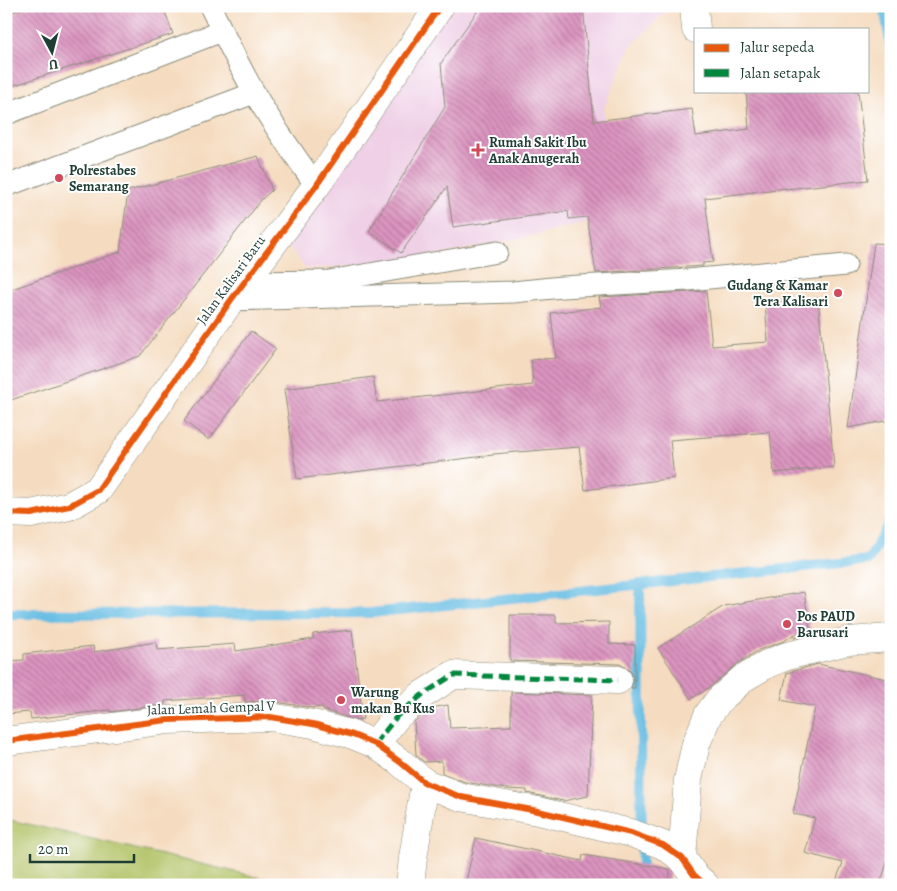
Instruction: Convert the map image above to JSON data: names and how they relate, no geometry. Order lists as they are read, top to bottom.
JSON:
{
  "streets": {
    "street": ["Jalan Kalisari Baru", "Jalan Lemah Gempal V"]
  },
  "places": {
    "health": ["Rumah Sakit Ibu Anak Anugerah"],
    "other": [
      "Polrestabes Semarang",
      "Gudang & Kamar Tera Kalisari",
      "Pos PAUD Barusari",
      "Warung makan Bu Kus"
    ]
  },
  "legend": ["Jalur sepeda", "Jalan setapak"],
  "scale_bar": "20 m",
  "north": "bottom"
}
